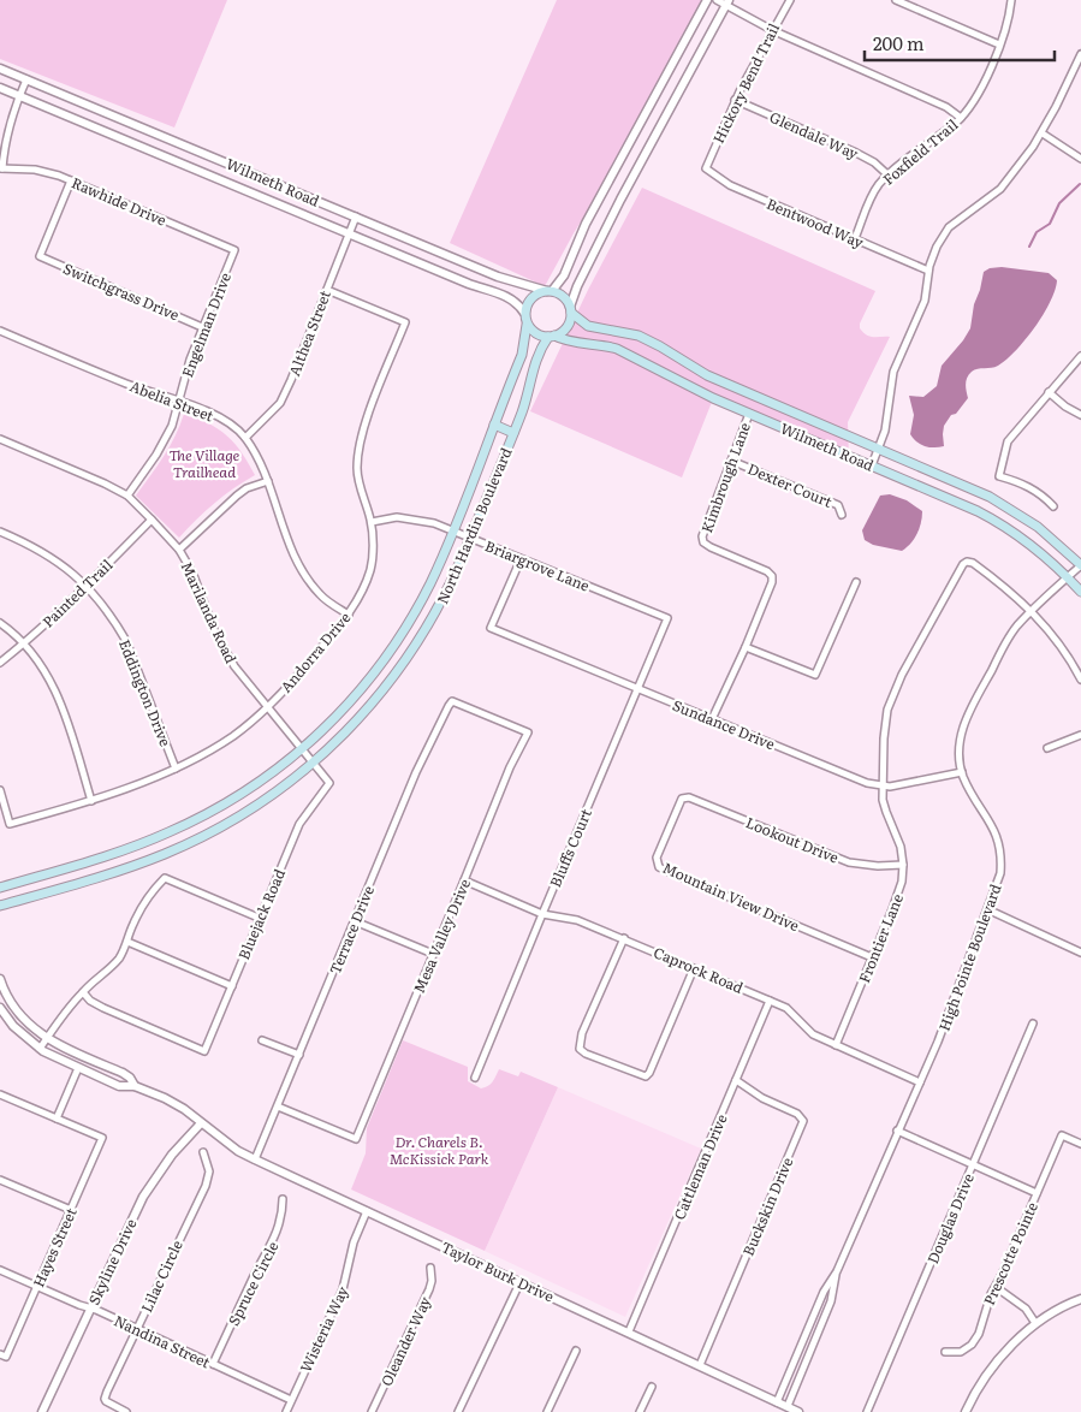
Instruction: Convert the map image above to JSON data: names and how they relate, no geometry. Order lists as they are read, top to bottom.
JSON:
{
  "streets": {
    "main road": ["Wilmeth Road", "North Hardin Boulevard"],
    "street": [
      "Hickory Bend Trail",
      "Glendale Way",
      "Foxfield Trail",
      "Rawhide Drive",
      "Bentwood Way",
      "Switchgrass Drive",
      "Engelman Drive",
      "Althea Street",
      "Abelia Street",
      "Kimbrough Lane",
      "Dexter Court",
      "Briargrove Lane",
      "Painted Trail",
      "Marilanda Road",
      "Andorra Drive",
      "Eddington Drive",
      "Sundance Drive",
      "Lookout Drive",
      "Bluffs Court",
      "Mountain View Drive",
      "Bluejack Road",
      "Terrace Drive",
      "Mesa Valley Drive",
      "Frontier Lane",
      "High Pointe Boulevard",
      "Caprock Road",
      "Cattleman Drive",
      "Buckskin Drive",
      "Douglas Drive",
      "Hayes Street",
      "Prescotte Pointe",
      "Skyline Drive",
      "Taylor Burk Drive",
      "Lilac Circle",
      "Spruce Circle",
      "Wisteria Way",
      "Nandina Street",
      "Oleander Way"
    ]
  },
  "crossings": [
    ["Hickory Bend Trail", "Glendale Way"],
    ["Hickory Bend Trail", "Bentwood Way"],
    ["Glendale Way", "Foxfield Trail"],
    ["Foxfield Trail", "Bentwood Way"],
    ["Wilmeth Road", "Althea Street"],
    ["Wilmeth Road", "Kimbrough Lane"],
    ["Wilmeth Road", "North Hardin Boulevard"],
    ["Wilmeth Road", "High Pointe Boulevard"],
    ["Rawhide Drive", "Switchgrass Drive"],
    ["Rawhide Drive", "Engelman Drive"],
    ["Switchgrass Drive", "Engelman Drive"],
    ["Engelman Drive", "Abelia Street"],
    ["Engelman Drive", "Marilanda Road"],
    ["Althea Street", "Abelia Street"],
    ["Althea Street", "Andorra Drive"],
    ["Abelia Street", "Andorra Drive"],
    ["Kimbrough Lane", "Dexter Court"],
    ["North Hardin Boulevard", "Briargrove Lane"],
    ["North Hardin Boulevard", "Marilanda Road"],
    ["Briargrove Lane", "Andorra Drive"],
    ["Briargrove Lane", "Sundance Drive"],
    ["Briargrove Lane", "Bluffs Court"],
    ["Painted Trail", "Marilanda Road"],
    ["Painted Trail", "Eddington Drive"],
    ["Marilanda Road", "Andorra Drive"],
    ["Marilanda Road", "Bluejack Road"],
    ["Andorra Drive", "Eddington Drive"],
    ["Sundance Drive", "Bluffs Court"],
    ["Sundance Drive", "Frontier Lane"],
    ["Sundance Drive", "High Pointe Boulevard"],
    ["Lookout Drive", "Mountain View Drive"],
    ["Lookout Drive", "Frontier Lane"],
    ["Bluffs Court", "Caprock Road"],
    ["Mountain View Drive", "Frontier Lane"],
    ["Terrace Drive", "Mesa Valley Drive"],
    ["Terrace Drive", "Taylor Burk Drive"],
    ["Mesa Valley Drive", "Caprock Road"],
    ["Frontier Lane", "High Pointe Boulevard"],
    ["Frontier Lane", "Caprock Road"],
    ["High Pointe Boulevard", "Caprock Road"],
    ["High Pointe Boulevard", "Taylor Burk Drive"],
    ["Caprock Road", "Cattleman Drive"],
    ["Cattleman Drive", "Buckskin Drive"],
    ["Cattleman Drive", "Taylor Burk Drive"],
    ["Buckskin Drive", "Taylor Burk Drive"],
    ["Hayes Street", "Nandina Street"],
    ["Skyline Drive", "Taylor Burk Drive"],
    ["Skyline Drive", "Nandina Street"],
    ["Taylor Burk Drive", "Wisteria Way"],
    ["Lilac Circle", "Nandina Street"],
    ["Spruce Circle", "Nandina Street"],
    ["Wisteria Way", "Nandina Street"]
  ],
  "parks": ["The Village Trailhead", "Dr. Charels B. McKissick Park"],
  "scale_bar": "200 m"
}
